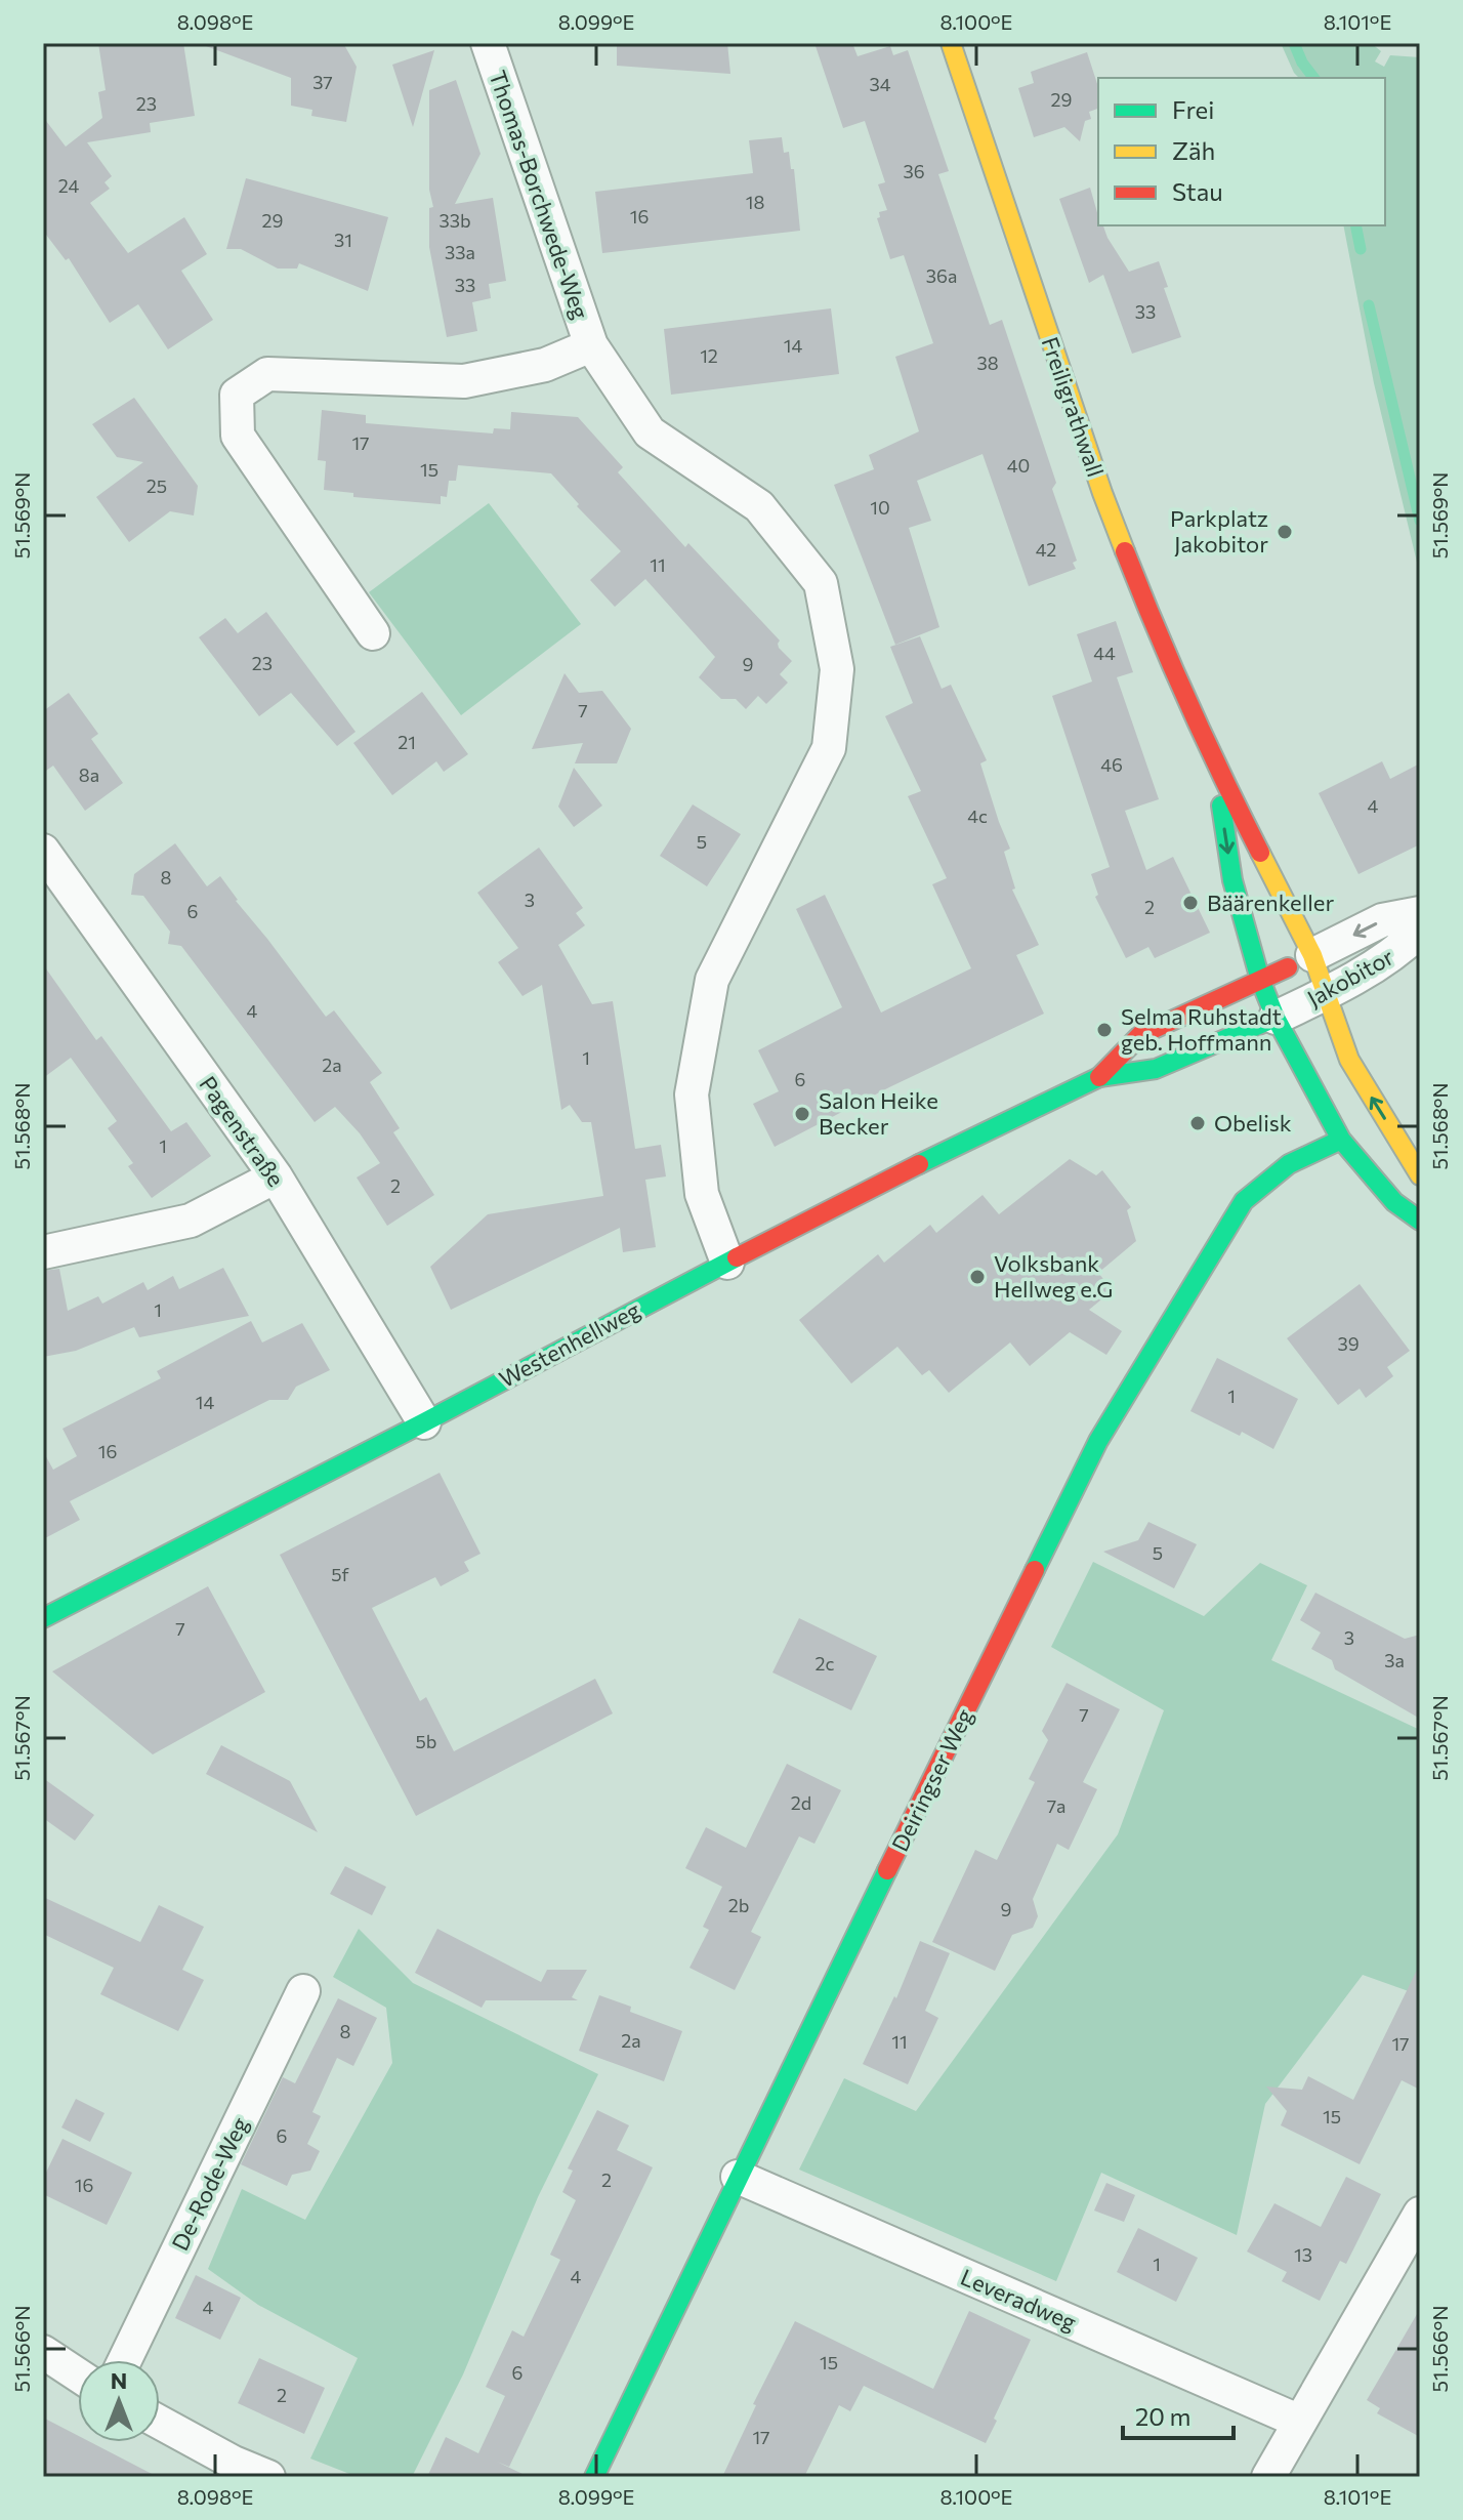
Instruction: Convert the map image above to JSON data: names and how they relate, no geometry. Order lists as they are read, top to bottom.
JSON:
{
  "streets": {
    "street": [
      "Thomas-Borchwede-Weg",
      "Freiligrathwall",
      "Jakobitor",
      "Pagenstraße",
      "Westenhellweg",
      "Deiringser Weg",
      "De-Rode-Weg",
      "Leveradweg"
    ]
  },
  "crossings": [
    ["Thomas-Borchwede-Weg", "Westenhellweg"],
    ["Freiligrathwall", "Jakobitor"],
    ["Freiligrathwall", "Westenhellweg"],
    ["Freiligrathwall", "Deiringser Weg"],
    ["Jakobitor", "Westenhellweg"],
    ["Pagenstraße", "Westenhellweg"],
    ["Deiringser Weg", "Leveradweg"]
  ],
  "places": [
    "Parkplatz Jakobitor",
    "Bäärenkeller",
    "Selma Ruhstadt geb. Hoffmann",
    "Salon Heike Becker",
    "Obelisk",
    "Volksbank Hellweg e.G"
  ],
  "house_numbers": [
    "37",
    "34",
    "29",
    "23",
    "36",
    "24",
    "18",
    "16",
    "29",
    "33b",
    "31",
    "33a",
    "36a",
    "33",
    "33",
    "14",
    "12",
    "38",
    "17",
    "40",
    "15",
    "25",
    "10",
    "42",
    "11",
    "44",
    "23",
    "9",
    "7",
    "21",
    "46",
    "8a",
    "4",
    "4c",
    "5",
    "8",
    "3",
    "2",
    "6",
    "4",
    "1",
    "2a",
    "6",
    "1",
    "2",
    "1",
    "39",
    "1",
    "14",
    "16",
    "5",
    "5f",
    "7",
    "3",
    "3a",
    "2c",
    "7",
    "5b",
    "2d",
    "7a",
    "2b",
    "9",
    "8",
    "2a",
    "11",
    "17",
    "15",
    "6",
    "2",
    "16",
    "13",
    "1",
    "4",
    "4",
    "15",
    "6",
    "2",
    "17"
  ],
  "legend": ["Frei", "Zäh", "Stau"],
  "scale_bar": "20 m",
  "north": "top",
  "coordinates": [
    "8.098°E",
    "8.099°E",
    "8.100°E",
    "8.101°E",
    "51.569°N",
    "51.568°N",
    "51.567°N",
    "51.566°N"
  ]
}
